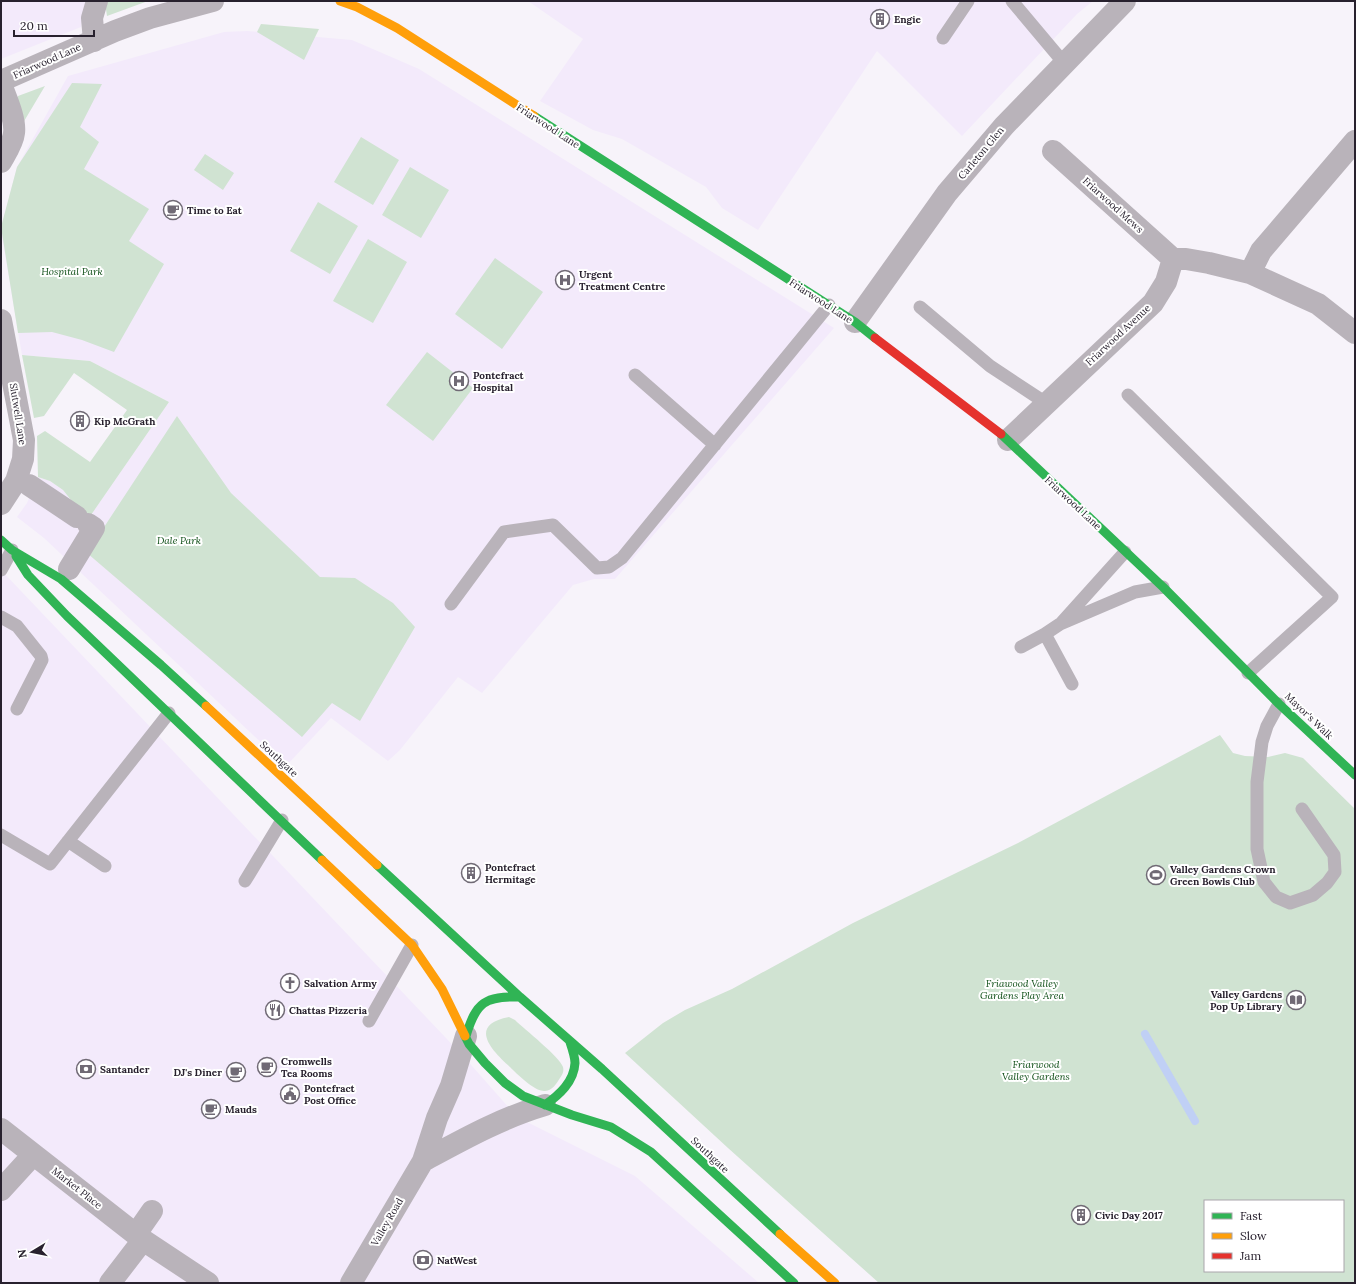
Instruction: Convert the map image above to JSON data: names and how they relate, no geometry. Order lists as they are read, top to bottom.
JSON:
{
  "streets": {
    "main road": ["Friarwood Lane", "Mayor's Walk", "Southgate"],
    "street": [
      "Carleton Glen",
      "Friarwood Mews",
      "Friarwood Avenue",
      "Slutwell Lane",
      "Market Place",
      "Valley Road"
    ]
  },
  "crossings": [
    ["Friarwood Lane", "Carleton Glen"],
    ["Friarwood Lane", "Friarwood Avenue"],
    ["Friarwood Lane", "Mayor's Walk"],
    ["Friarwood Mews", "Friarwood Avenue"],
    ["Southgate", "Valley Road"]
  ],
  "parks": [
    "Hospital Park",
    "Dale Park",
    "Friawood Valley Gardens Play Area",
    "Friarwood Valley Gardens"
  ],
  "places": {
    "building": [
      "Engie",
      "Kip McGrath",
      "Pontefract Hermitage",
      "Civic Day 2017"
    ],
    "cafe": [
      "Time to Eat",
      "Cromwells Tea Rooms",
      "DJ's Diner",
      "Mauds"
    ],
    "hospital": ["Urgent Treatment Centre", "Pontefract Hospital"],
    "sports": ["Valley Gardens Crown Green Bowls Club"],
    "church": ["Salvation Army"],
    "library": ["Valley Gardens Pop Up Library"],
    "restaurant": ["Chattas Pizzeria"],
    "bank": ["Santander", "NatWest"],
    "public building": ["Pontefract Post Office"]
  },
  "legend": ["Fast", "Slow", "Jam"],
  "scale_bar": "20 m",
  "north": "left"
}
